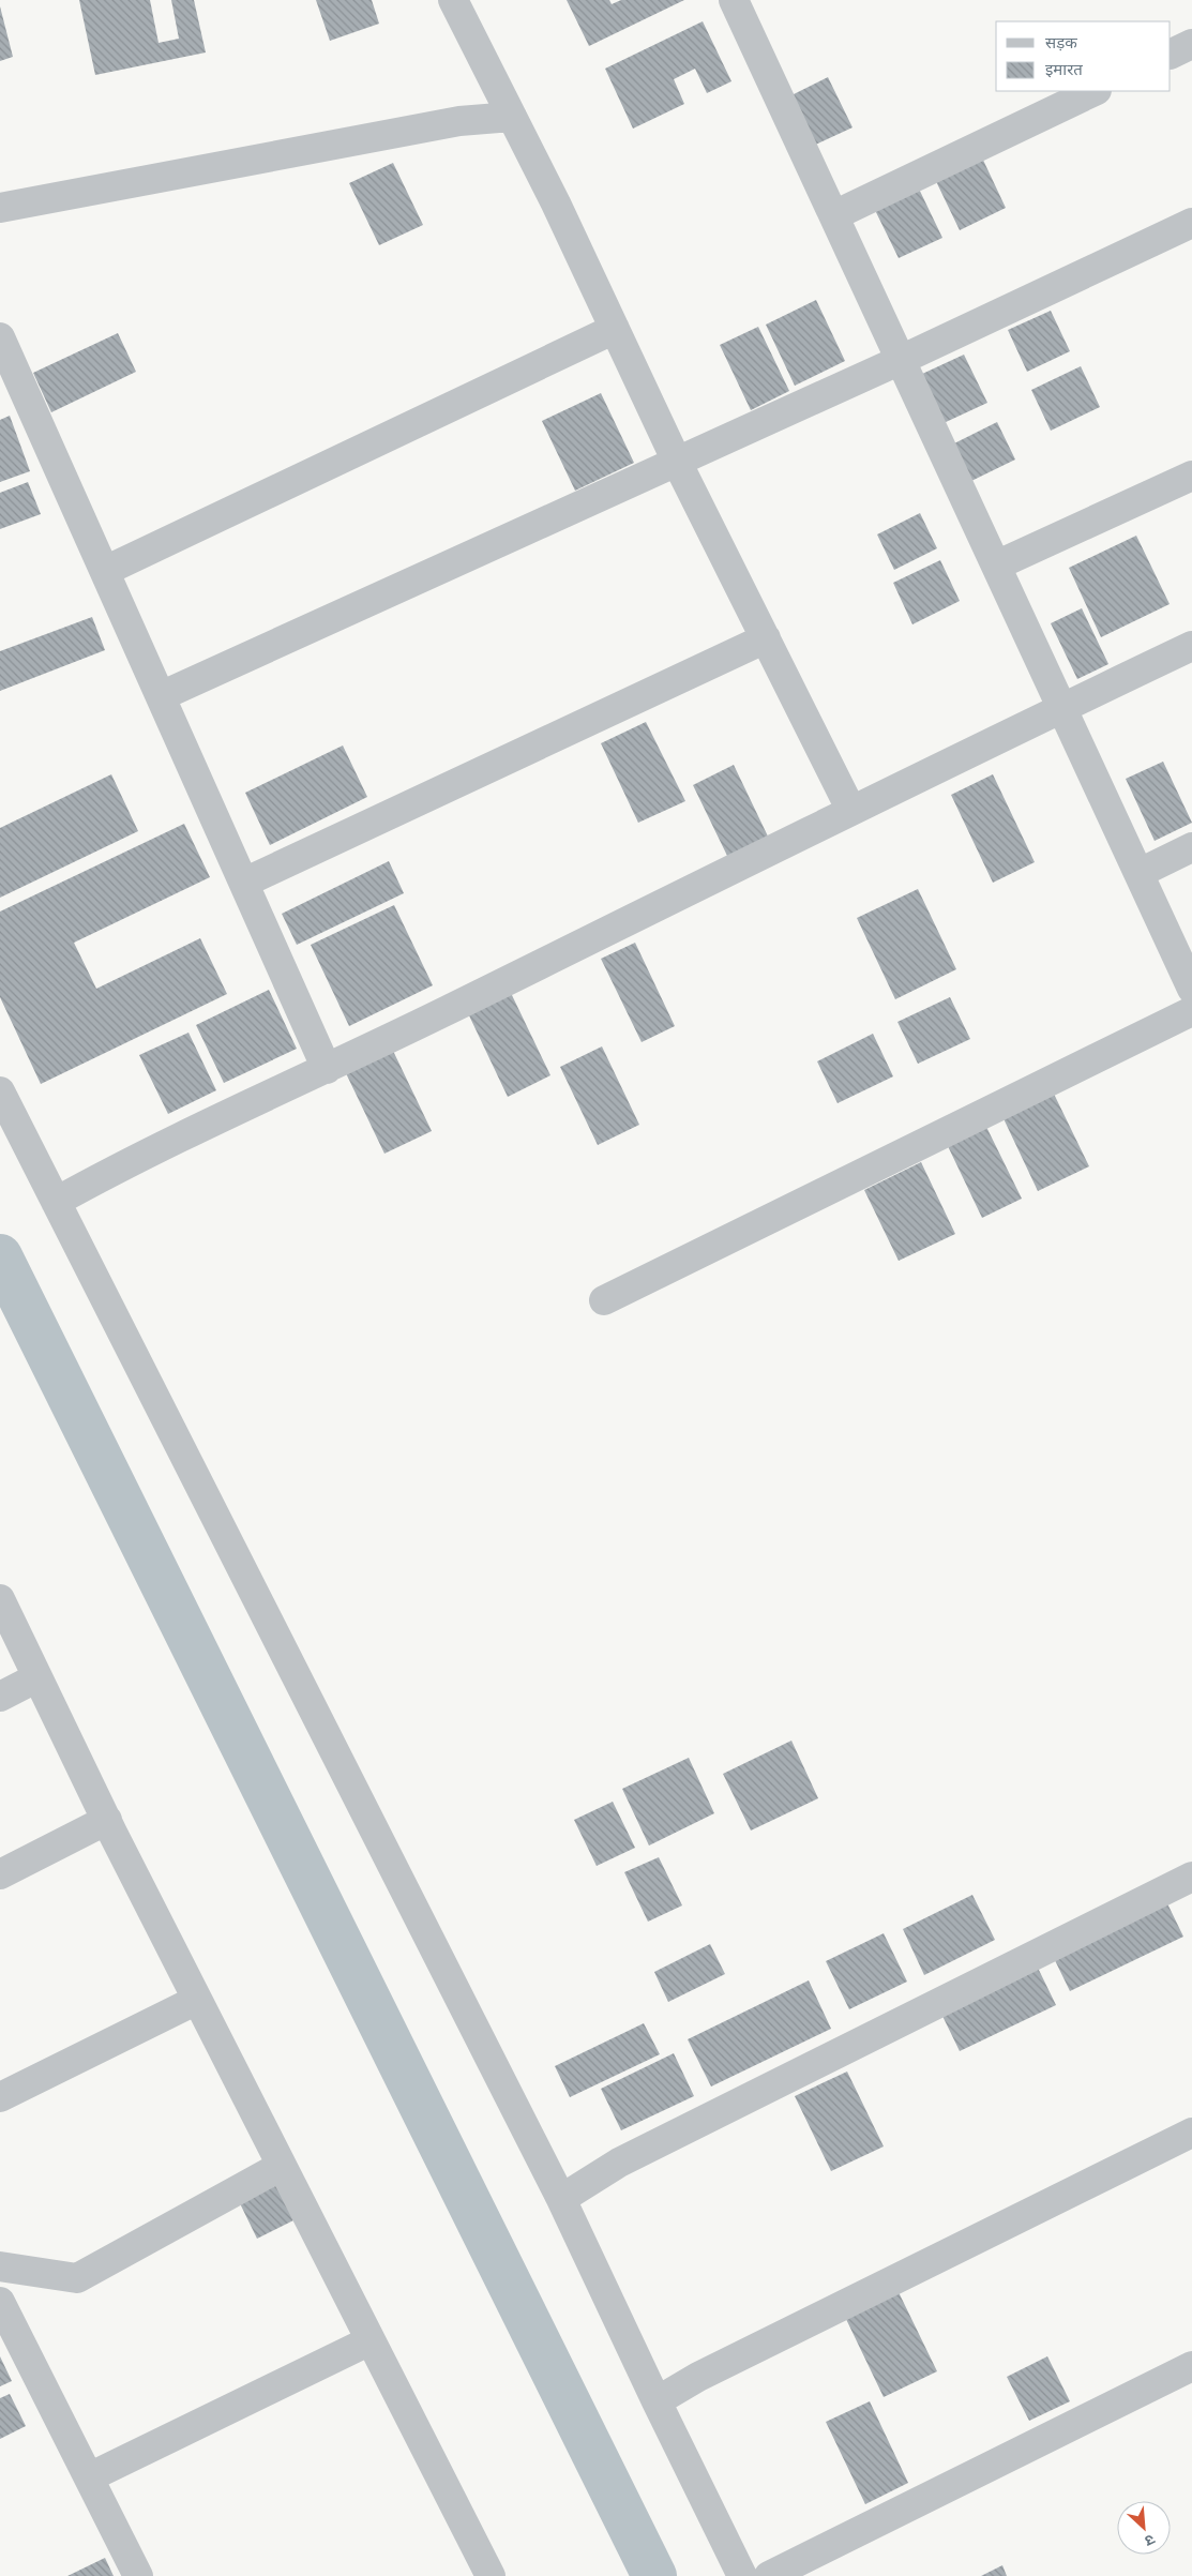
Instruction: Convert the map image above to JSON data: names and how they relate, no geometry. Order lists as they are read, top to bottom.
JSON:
{
  "legend": ["सड़क", "इमारत"],
  "north": "bottom right"
}
